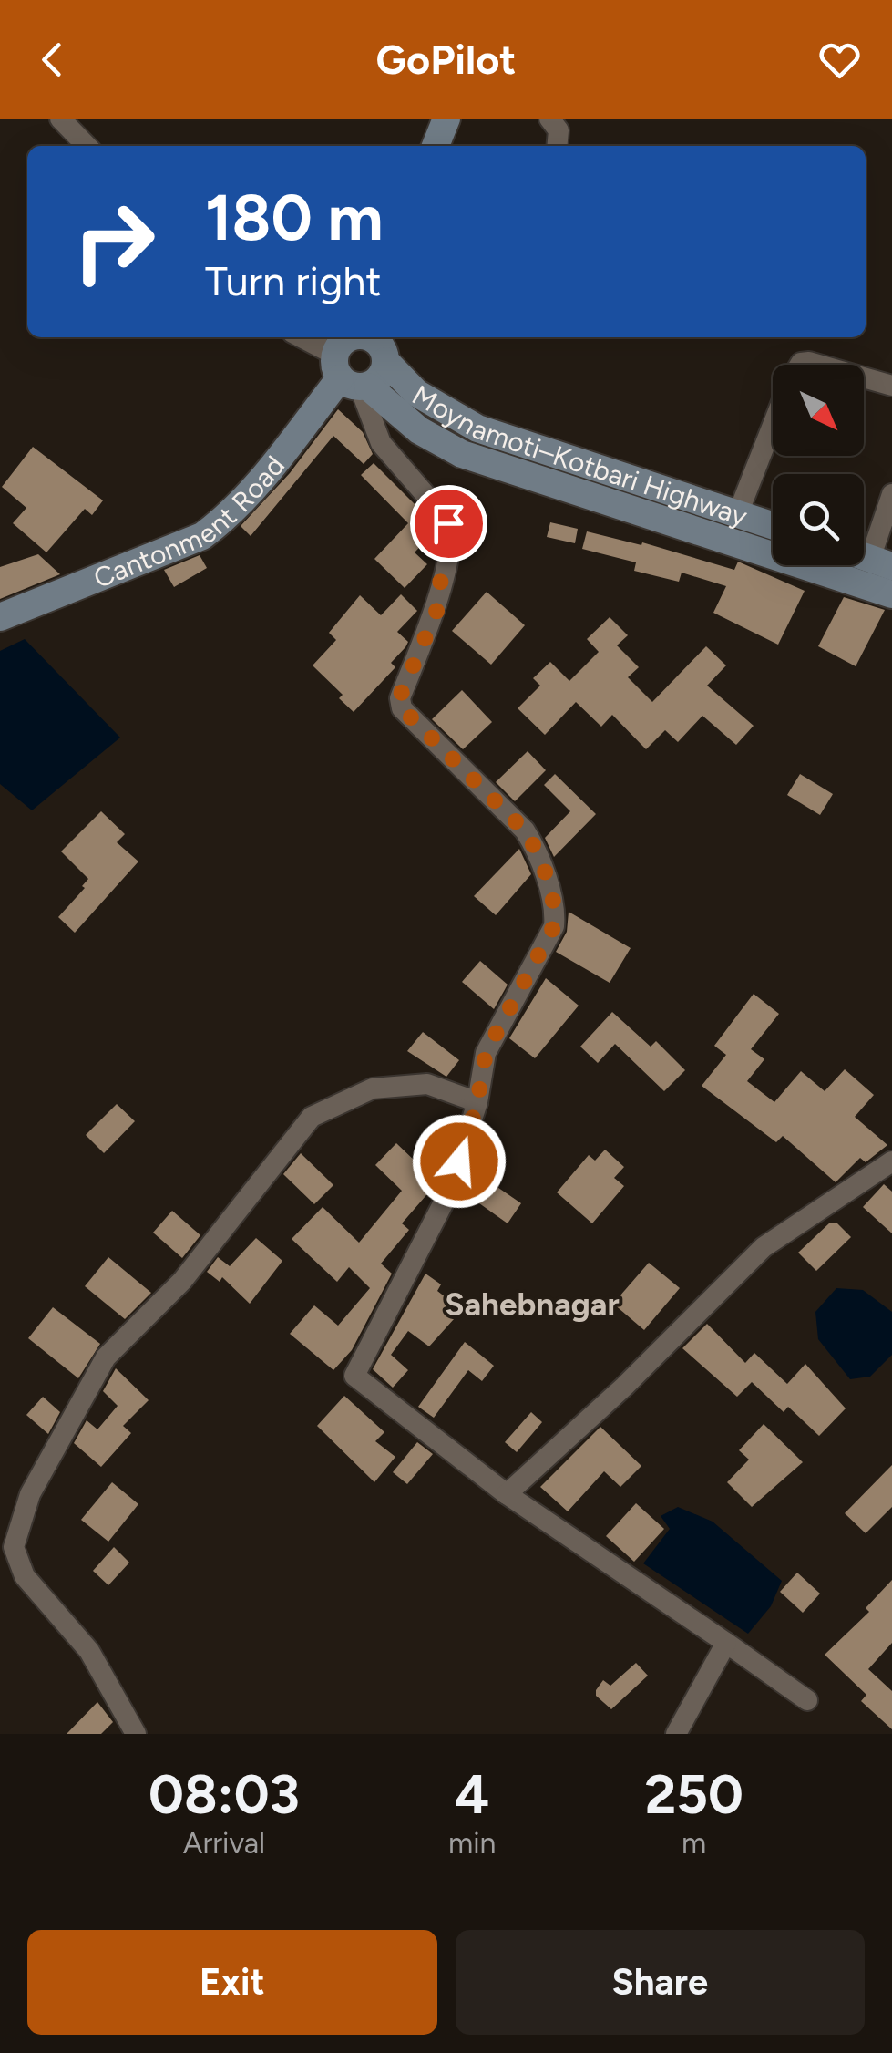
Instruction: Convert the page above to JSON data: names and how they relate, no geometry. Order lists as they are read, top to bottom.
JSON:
{
  "streets": {
    "main road": ["Moynamoti–Kotbari Highway", "Cantonment Road"]
  },
  "crossings": [
    ["Moynamoti–Kotbari Highway", "Cantonment Road"]
  ],
  "districts": ["Sahebnagar"],
  "north": "bottom right",
  "page": {
    "header": "GoPilot",
    "turn": ["180 m", "Turn right"],
    "eta": [
      "08:03",
      "Arrival",
      "4",
      "min",
      "250",
      "m"
    ],
    "buttons": ["Exit", "Share"]
  }
}
